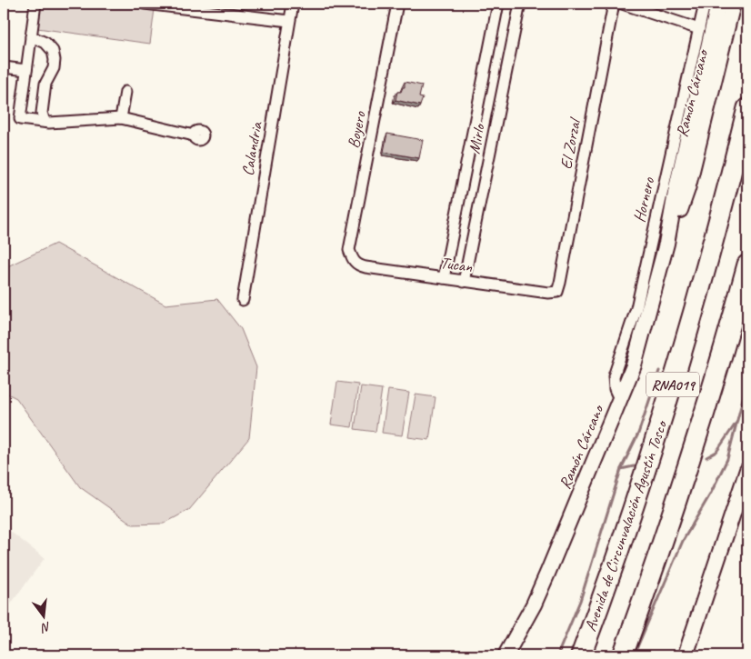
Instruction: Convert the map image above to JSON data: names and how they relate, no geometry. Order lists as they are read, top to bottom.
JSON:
{
  "streets": {
    "highway": ["RNA019", "Avenida de Circunvalación Agustín Tosco"],
    "main road": ["Ramón Cárcano"],
    "street": [
      "Boyero",
      "Mirlo",
      "El Zorzal",
      "Calandria",
      "Hornero",
      "Tucan"
    ]
  },
  "crossings": [
    ["Ramón Cárcano", "Hornero"],
    ["Boyero", "Tucan"],
    ["Mirlo", "Tucan"],
    ["El Zorzal", "Tucan"]
  ],
  "north": "bottom"
}
